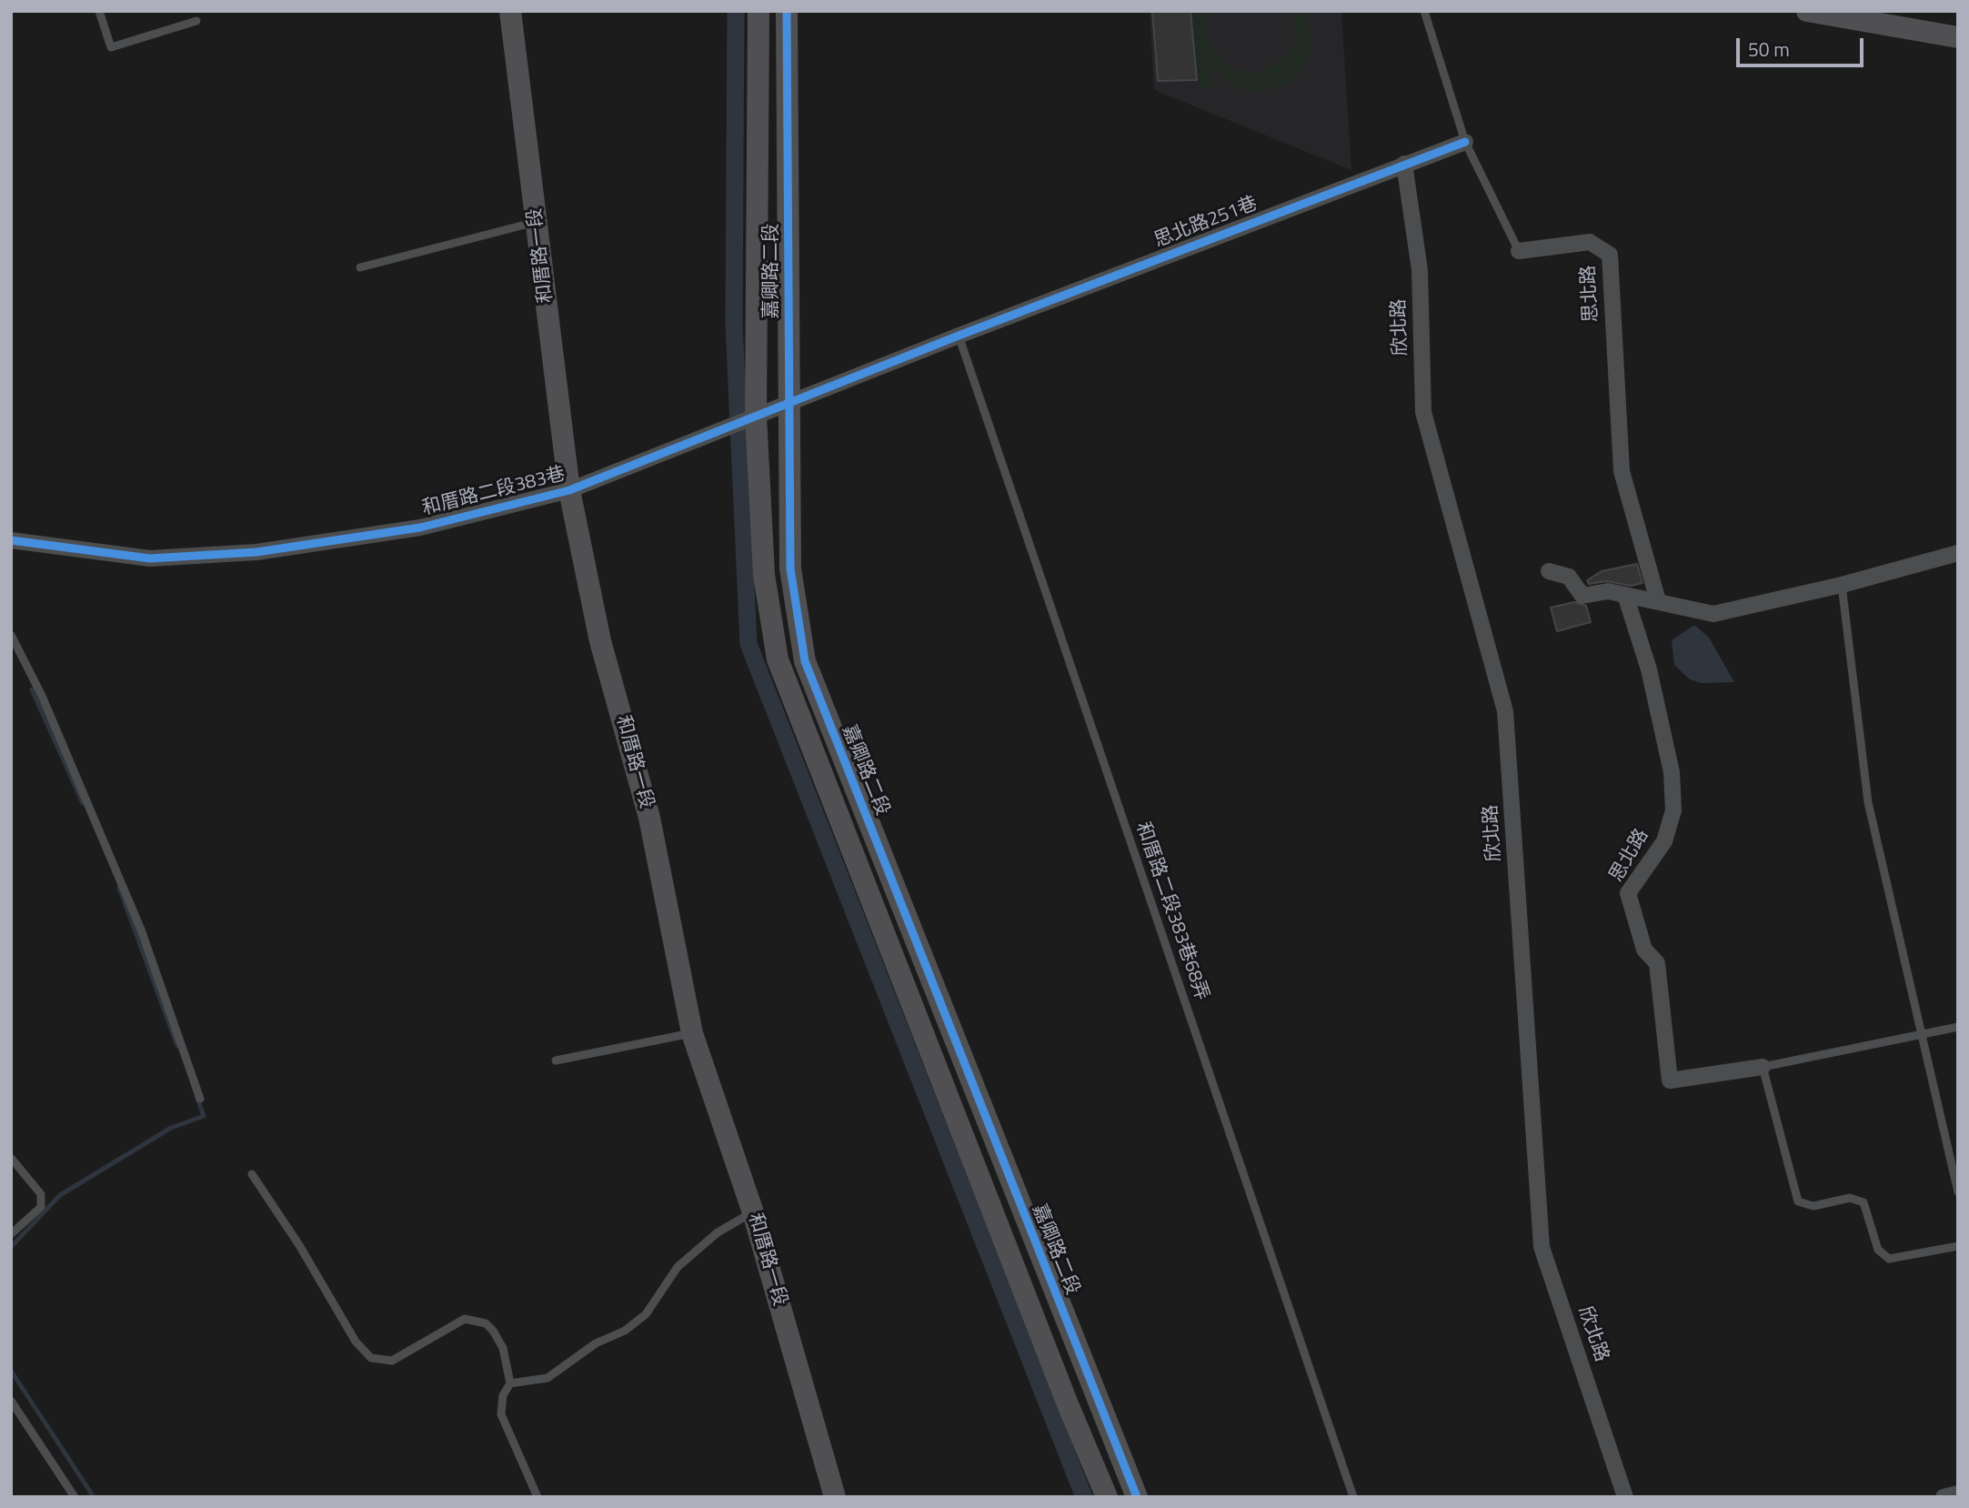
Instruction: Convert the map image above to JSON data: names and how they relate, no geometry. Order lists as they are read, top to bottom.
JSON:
{
  "streets": {
    "street": [
      "思北路251巷",
      "和厝路一段",
      "嘉卿路二段",
      "思北路",
      "欣北路",
      "和厝路二段383巷"
    ],
    "lane": ["和厝路二段383巷68弄"]
  },
  "crossings": [
    ["思北路251巷", "思北路"],
    ["思北路251巷", "欣北路"],
    ["思北路251巷", "和厝路二段383巷"],
    ["思北路251巷", "和厝路二段383巷68弄"],
    ["和厝路一段", "和厝路二段383巷"],
    ["嘉卿路二段", "和厝路二段383巷"],
    ["和厝路二段383巷", "和厝路二段383巷68弄"]
  ],
  "scale_bar": "50 m"
}
